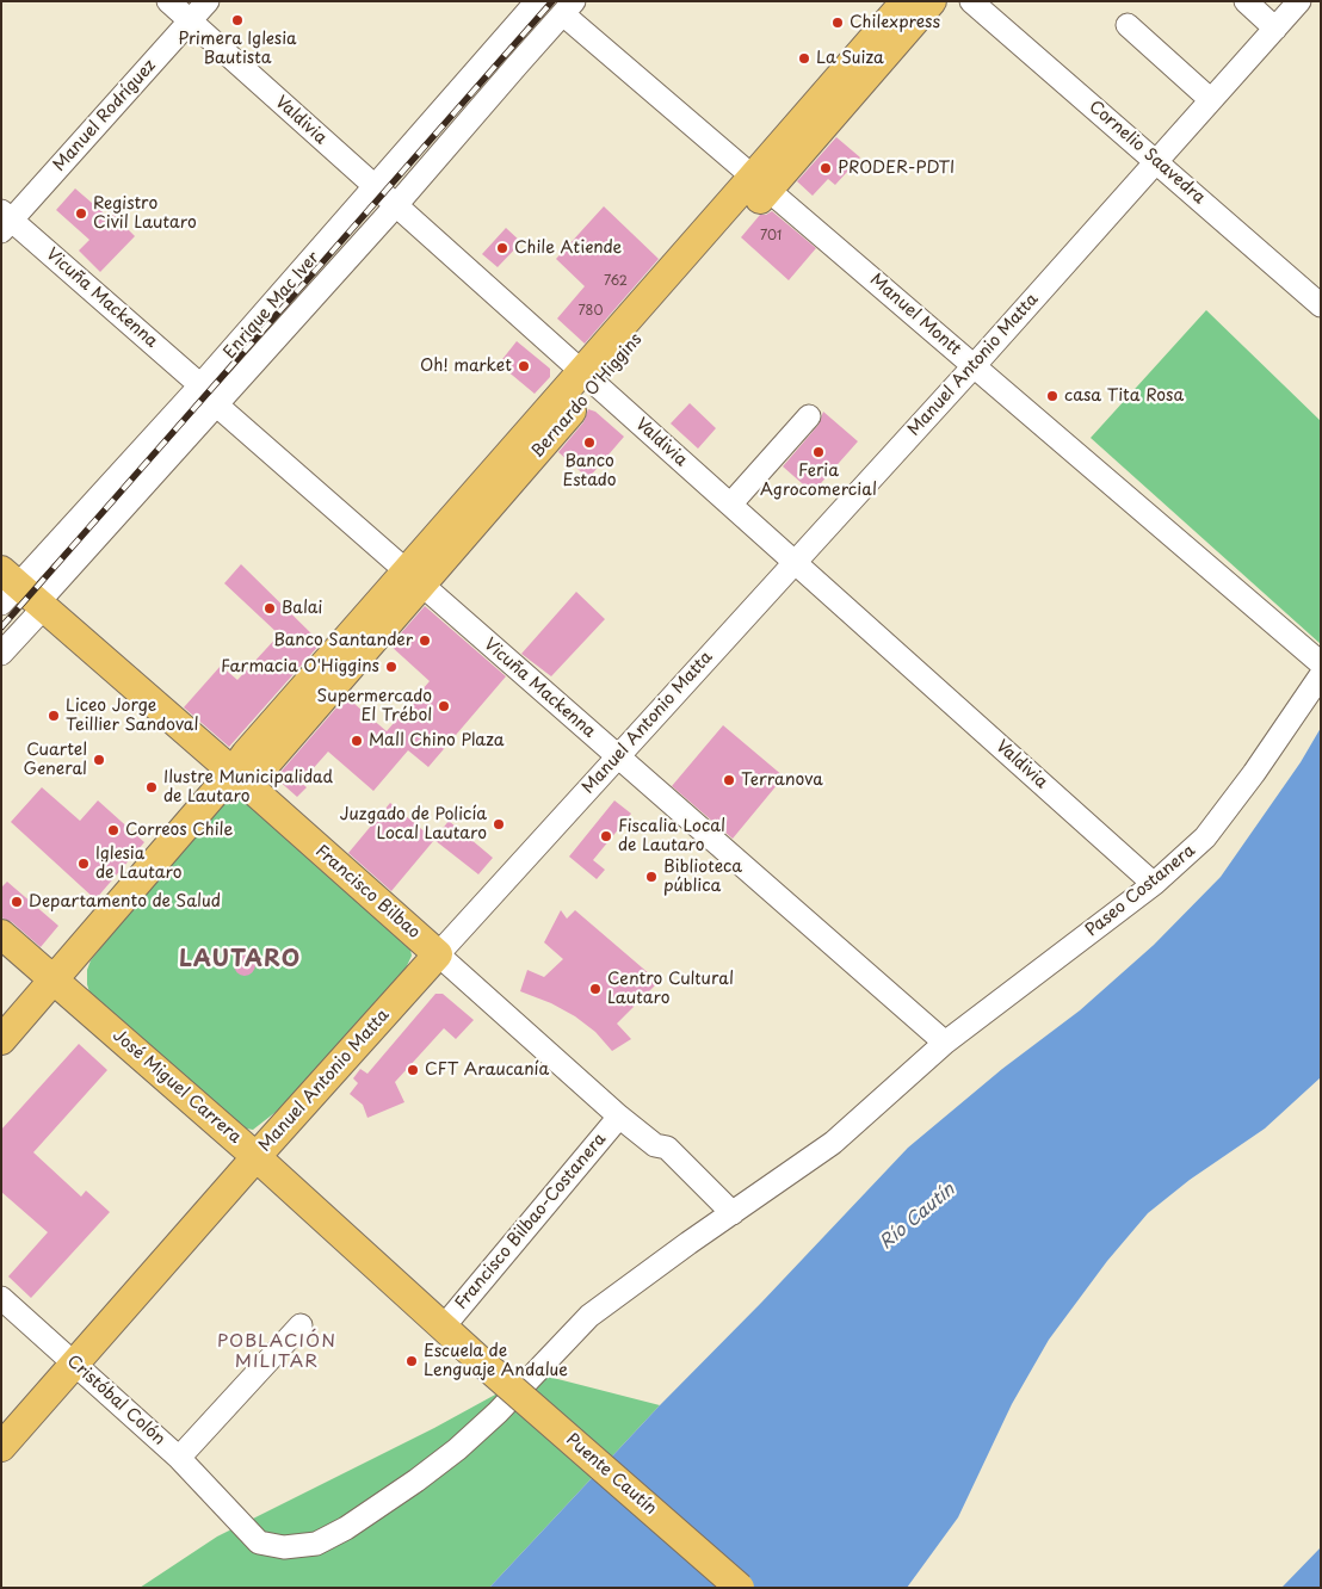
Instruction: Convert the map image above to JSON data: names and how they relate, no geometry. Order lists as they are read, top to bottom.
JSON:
{
  "streets": {
    "main road": [
      "Manuel Antonio Matta",
      "Bernardo O'Higgins",
      "Francisco Bilbao",
      "José Miguel Carrera",
      "Puente Cautín"
    ],
    "street": [
      "Manuel Rodríguez",
      "Valdivia",
      "Cornelio Saavedra",
      "Vicuña Mackenna",
      "Enrique Mac Iver",
      "Manuel Montt",
      "Paseo Costanera",
      "Francisco Bilbao-Costanera",
      "Cristóbal Colón"
    ]
  },
  "crossings": [
    ["Manuel Rodríguez", "Valdivia"],
    ["Manuel Rodríguez", "Vicuña Mackenna"],
    ["Valdivia", "Enrique Mac Iver"],
    ["Valdivia", "Manuel Antonio Matta"],
    ["Valdivia", "Bernardo O'Higgins"],
    ["Valdivia", "Paseo Costanera"],
    ["Cornelio Saavedra", "Manuel Antonio Matta"],
    ["Vicuña Mackenna", "Enrique Mac Iver"],
    ["Vicuña Mackenna", "Manuel Antonio Matta"],
    ["Vicuña Mackenna", "Bernardo O'Higgins"],
    ["Vicuña Mackenna", "Paseo Costanera"],
    ["Enrique Mac Iver", "Manuel Montt"],
    ["Enrique Mac Iver", "Francisco Bilbao"],
    ["Manuel Montt", "Manuel Antonio Matta"],
    ["Manuel Montt", "Bernardo O'Higgins"],
    ["Manuel Antonio Matta", "Francisco Bilbao"],
    ["Manuel Antonio Matta", "José Miguel Carrera"],
    ["Manuel Antonio Matta", "Cristóbal Colón"],
    ["Bernardo O'Higgins", "Francisco Bilbao"],
    ["Paseo Costanera", "Francisco Bilbao"],
    ["Paseo Costanera", "Cristóbal Colón"],
    ["Francisco Bilbao", "Francisco Bilbao-Costanera"],
    ["Francisco Bilbao", "Cristóbal Colón"],
    ["José Miguel Carrera", "Francisco Bilbao-Costanera"],
    ["José Miguel Carrera", "Puente Cautín"]
  ],
  "districts": ["LAUTARO", "POBLACIÓN MILITAR"],
  "water": ["Río Cautín"],
  "places": [
    "Primera Iglesia Bautista",
    "Chilexpress",
    "La Suiza",
    "PRODER-PDTI",
    "Registro Civil Lautaro",
    "Chile Atiende",
    "Oh! market",
    "casa Tita Rosa",
    "Banco Estado",
    "Feria Agrocomercial",
    "Balai",
    "Banco Santander",
    "Farmacia O'Higgins",
    "Supermercado El Trébol",
    "Liceo Jorge Teillier Sandoval",
    "Mall Chino Plaza",
    "Cuartel General",
    "Terranova",
    "Ilustre Municipalidad de Lautaro",
    "Juzgado de Policía Local Lautaro",
    "Correos Chile",
    "Fiscalia Local de Lautaro",
    "Iglesia de Lautaro",
    "Biblioteca pública",
    "Departamento de Salud",
    "Centro Cultural Lautaro",
    "CFT Araucanía",
    "Escuela de Lenguaje Andalue"
  ],
  "house_numbers": ["701", "762", "780"]
}
